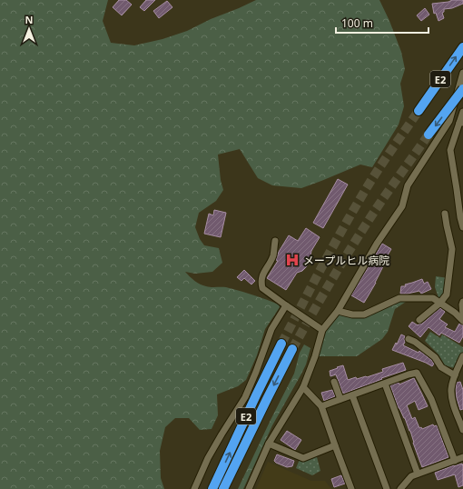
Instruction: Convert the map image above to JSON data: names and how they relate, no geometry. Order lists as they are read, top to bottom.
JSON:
{
  "streets": {
    "highway": ["E2"]
  },
  "places": {
    "hospital": ["メープルヒル病院"]
  },
  "scale_bar": "100 m",
  "north": "top"
}
